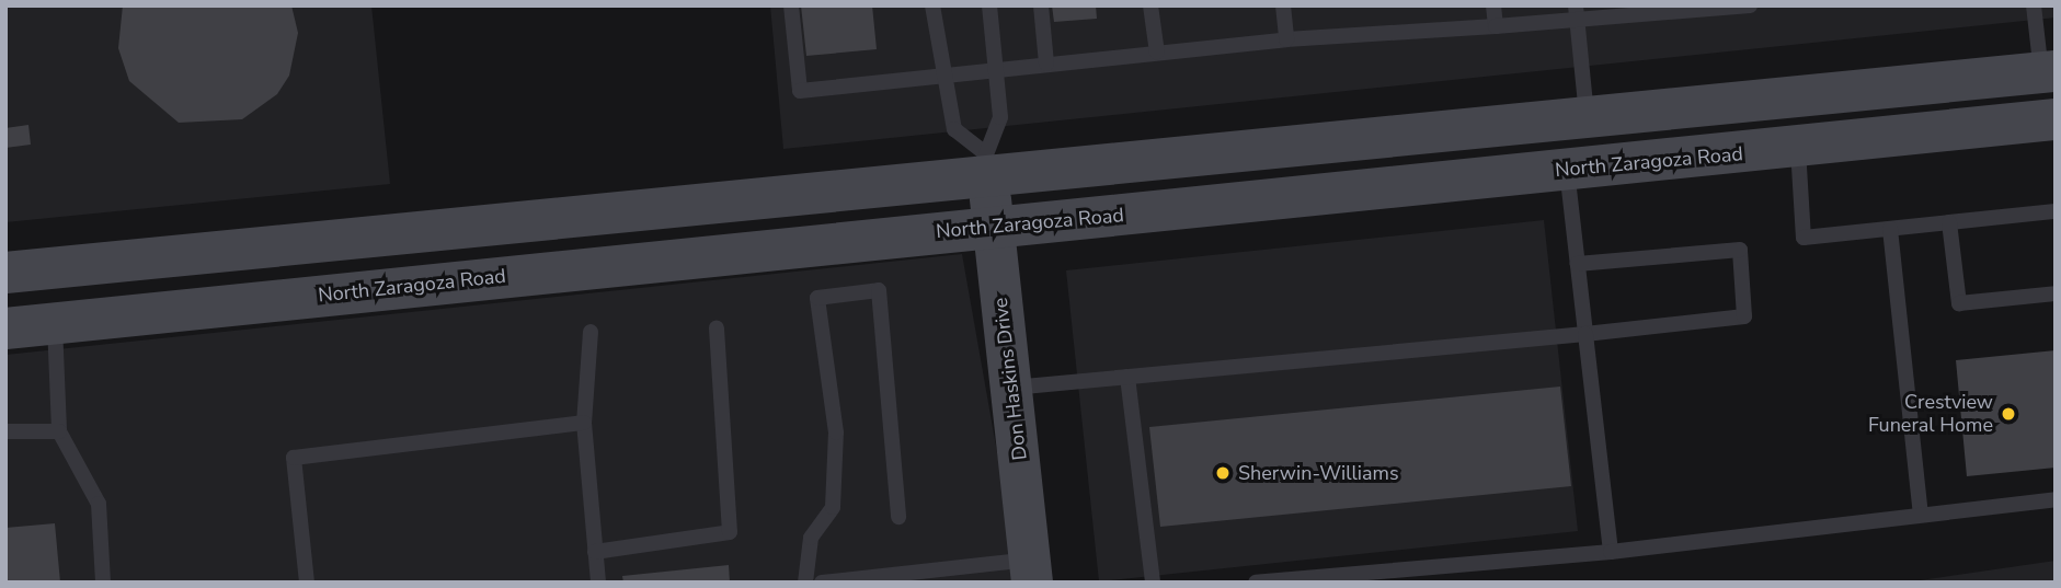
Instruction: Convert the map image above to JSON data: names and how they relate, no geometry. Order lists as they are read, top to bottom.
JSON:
{
  "streets": {
    "main road": ["North Zaragoza Road", "Don Haskins Drive"]
  },
  "crossings": [
    ["North Zaragoza Road", "Don Haskins Drive"]
  ],
  "places": ["Crestview Funeral Home", "Sherwin-Williams"]
}
